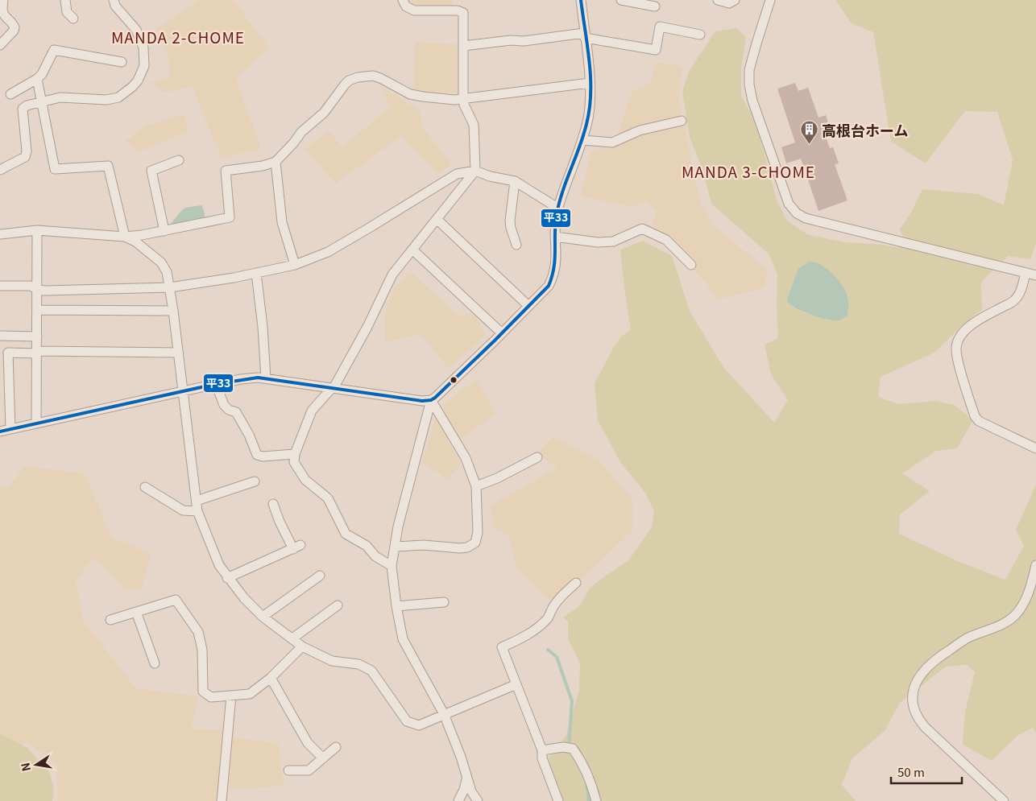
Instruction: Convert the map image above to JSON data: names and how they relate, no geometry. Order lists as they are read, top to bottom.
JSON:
{
  "districts": ["MANDA 2-CHOME", "MANDA 3-CHOME"],
  "places": {
    "building": ["高根台ホーム"]
  },
  "lines": ["transit line 平33"],
  "scale_bar": "50 m",
  "north": "left"
}
